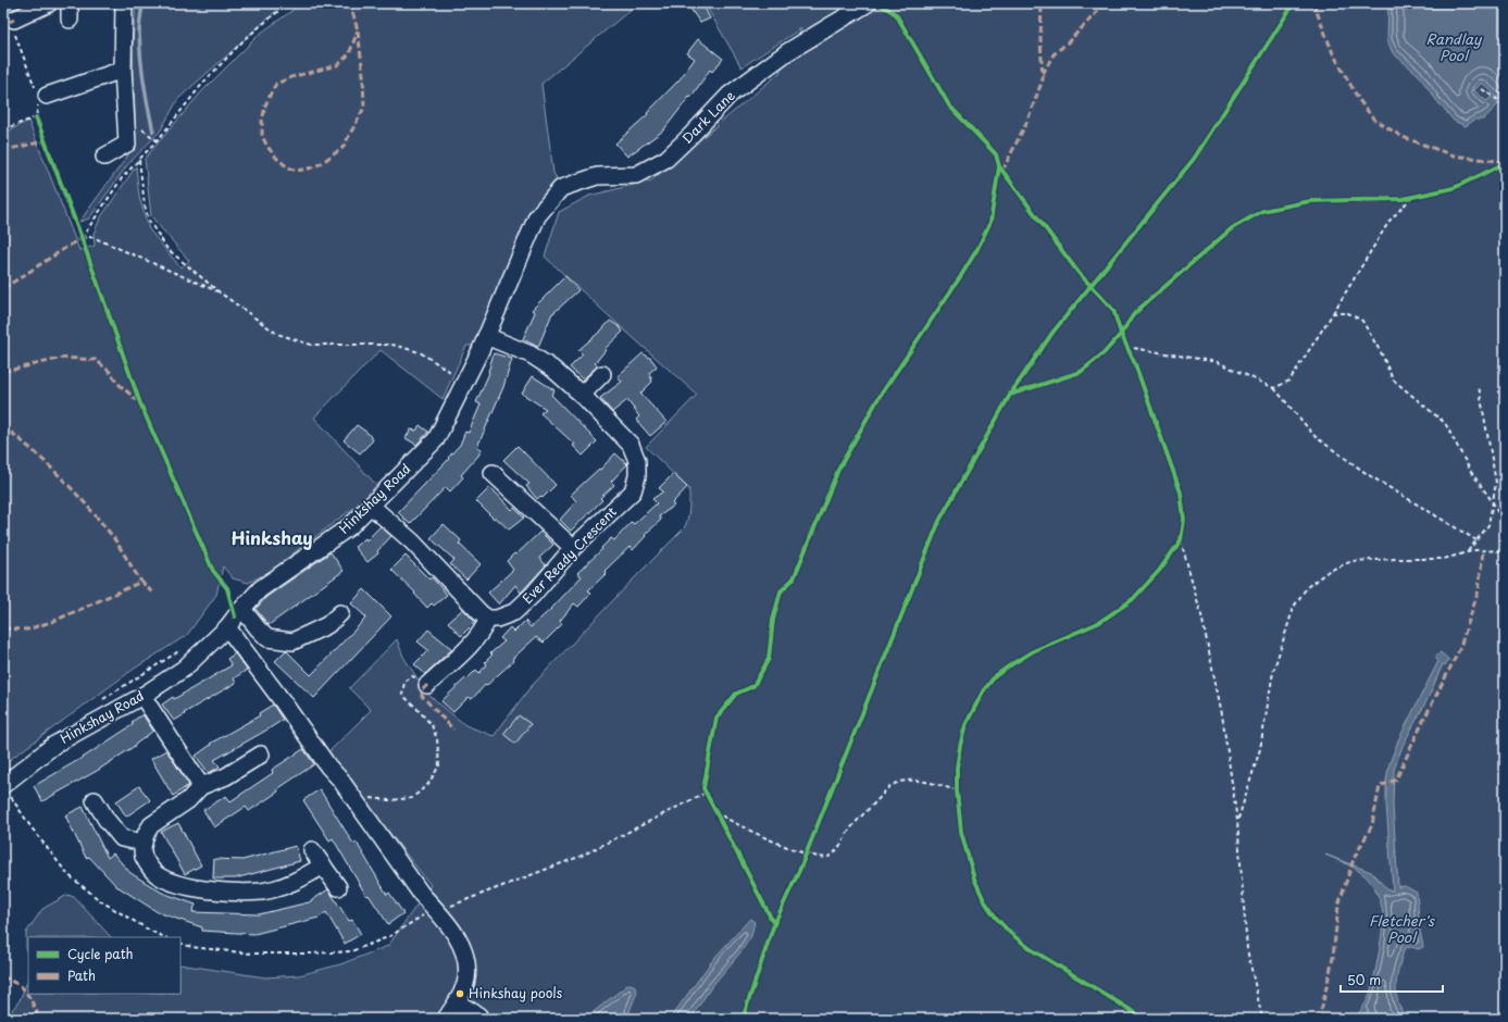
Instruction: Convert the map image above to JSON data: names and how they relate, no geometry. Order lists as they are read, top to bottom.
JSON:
{
  "streets": {
    "street": ["Dark Lane", "Hinkshay Road", "Ever Ready Crescent"]
  },
  "crossings": [
    ["Dark Lane", "Hinkshay Road"],
    ["Hinkshay Road", "Ever Ready Crescent"]
  ],
  "districts": ["Hinkshay"],
  "water": ["Randlay Pool", "Fletcher's Pool"],
  "places": ["Hinkshay pools"],
  "legend": ["Cycle path", "Path"],
  "scale_bar": "50 m"
}
